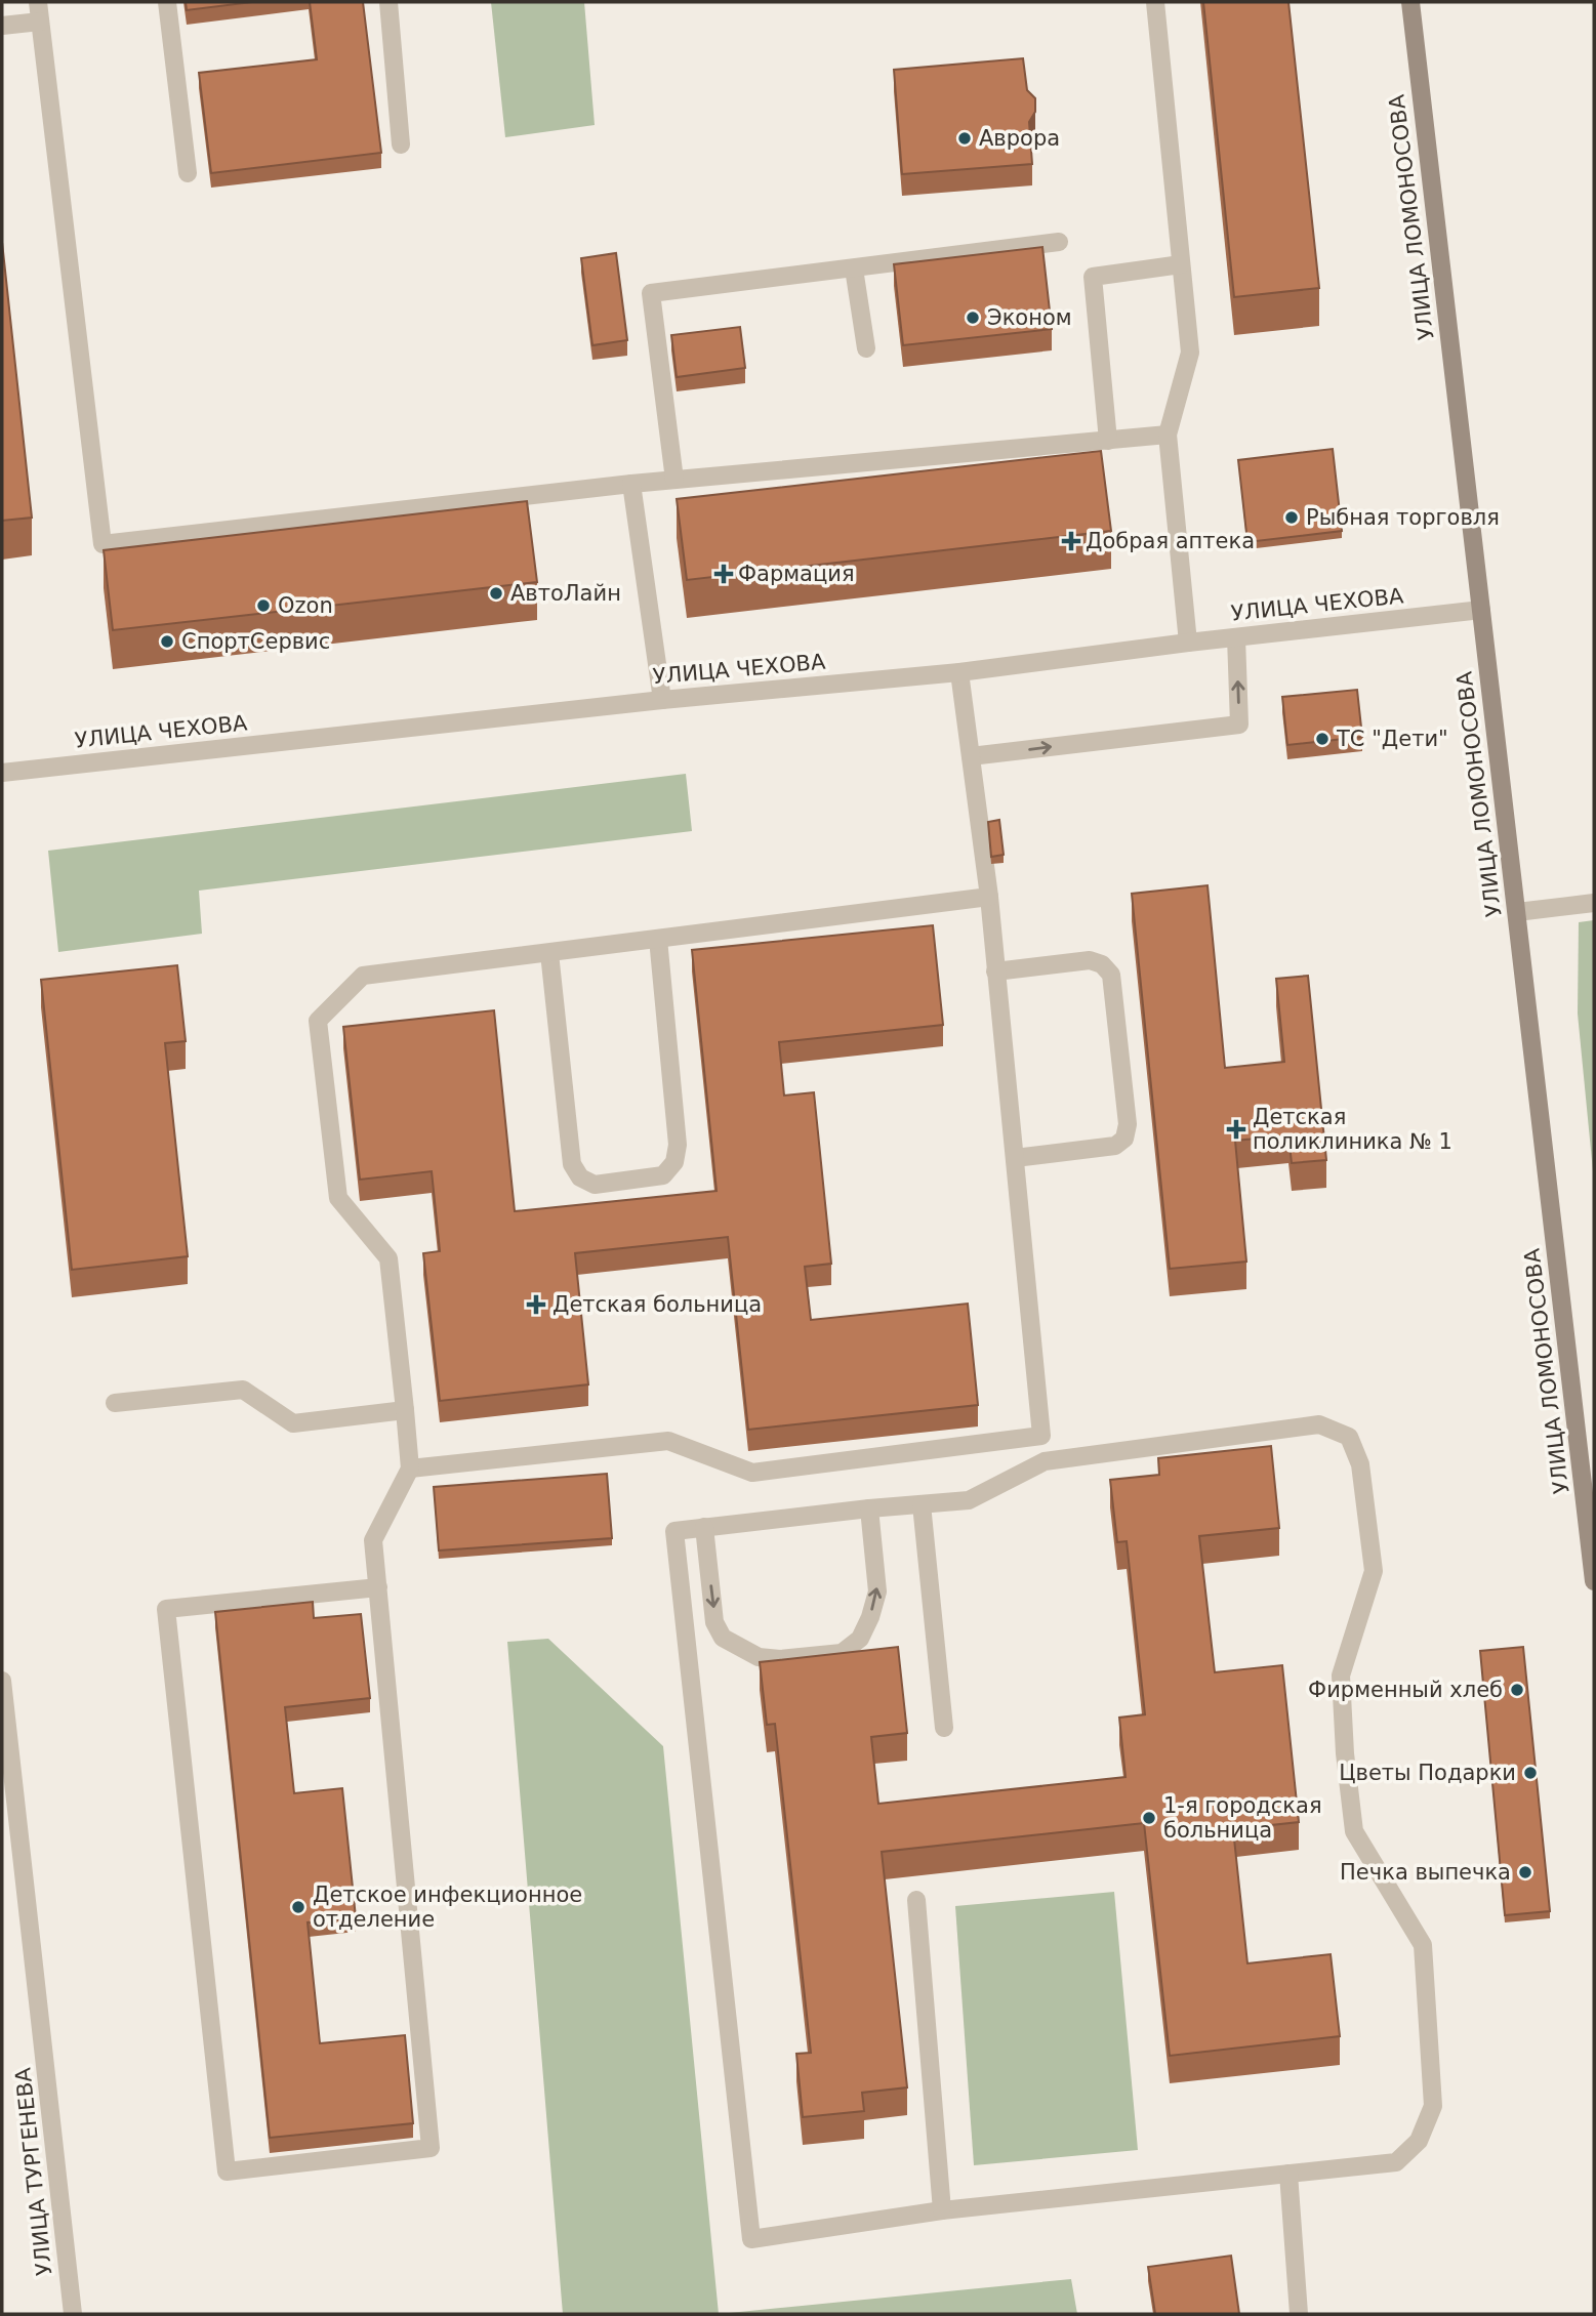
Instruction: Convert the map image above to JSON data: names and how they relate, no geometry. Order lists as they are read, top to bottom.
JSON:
{
  "streets": {
    "main road": ["УЛИЦА ЛОМОНОСОВА"],
    "street": ["УЛИЦА ЧЕХОВА", "УЛИЦА ТУРГЕНЕВА"]
  },
  "crossings": [
    ["УЛИЦА ЛОМОНОСОВА", "УЛИЦА ЧЕХОВА"]
  ],
  "places": {
    "other": [
      "Аврора",
      "Эконом",
      "Рыбная торговля",
      "АвтоЛайн",
      "Ozon",
      "СпортСервис",
      "ТС \"Дети\"",
      "Фирменный хлеб",
      "Цветы Подарки",
      "1-я городская больница",
      "Печка выпечка",
      "Детское инфекционное отделение"
    ],
    "health": [
      "Добрая аптека",
      "Фармация",
      "Детская поликлиника № 1",
      "Детская больница"
    ]
  }
}
